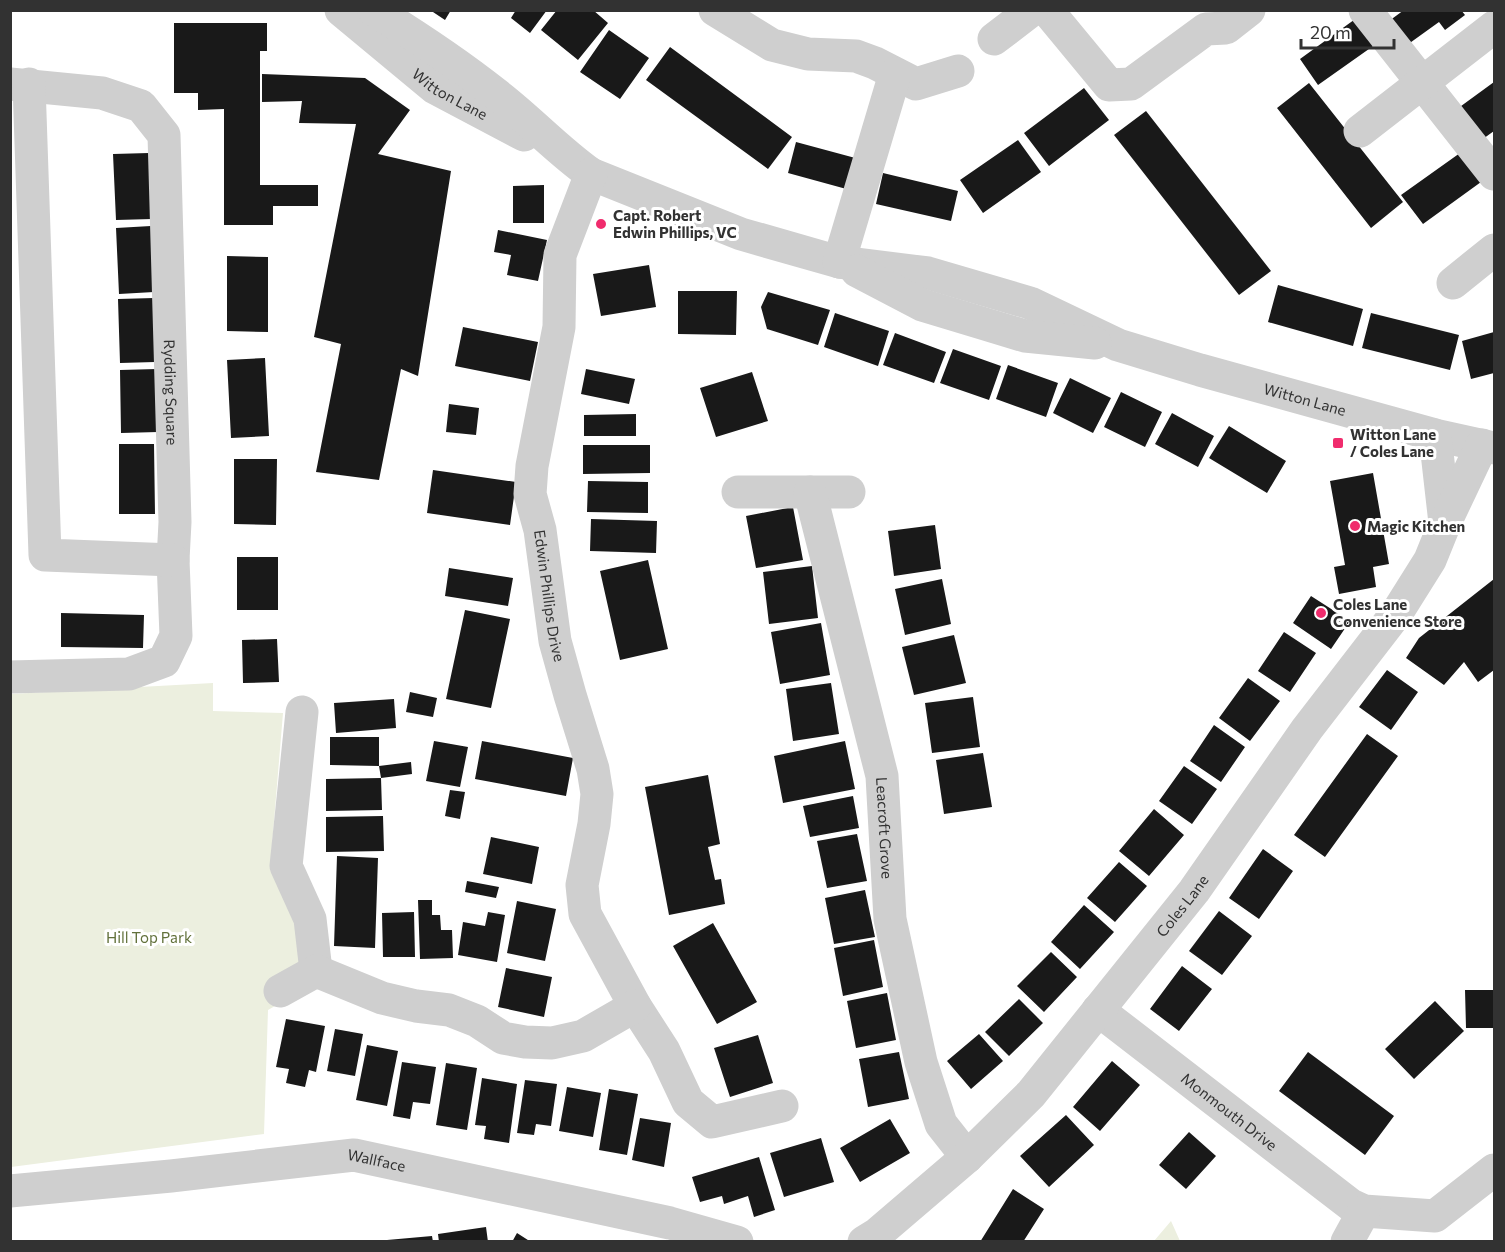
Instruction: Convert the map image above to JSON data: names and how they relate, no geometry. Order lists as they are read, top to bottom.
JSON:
{
  "streets": {
    "street": [
      "Witton Lane",
      "Rydding Square",
      "Edwin Phillips Drive",
      "Leacroft Grove",
      "Coles Lane",
      "Monmouth Drive",
      "Wallface"
    ]
  },
  "crossings": [
    ["Witton Lane", "Edwin Phillips Drive"],
    ["Witton Lane", "Coles Lane"],
    ["Leacroft Grove", "Coles Lane"],
    ["Coles Lane", "Monmouth Drive"]
  ],
  "parks": ["Hill Top Park"],
  "places": {
    "other": ["Capt. Robert Edwin Phillips, VC", "Magic Kitchen", "Coles Lane Convenience Store"],
    "transit": ["Witton Lane / Coles Lane"]
  },
  "scale_bar": "20 m"
}
